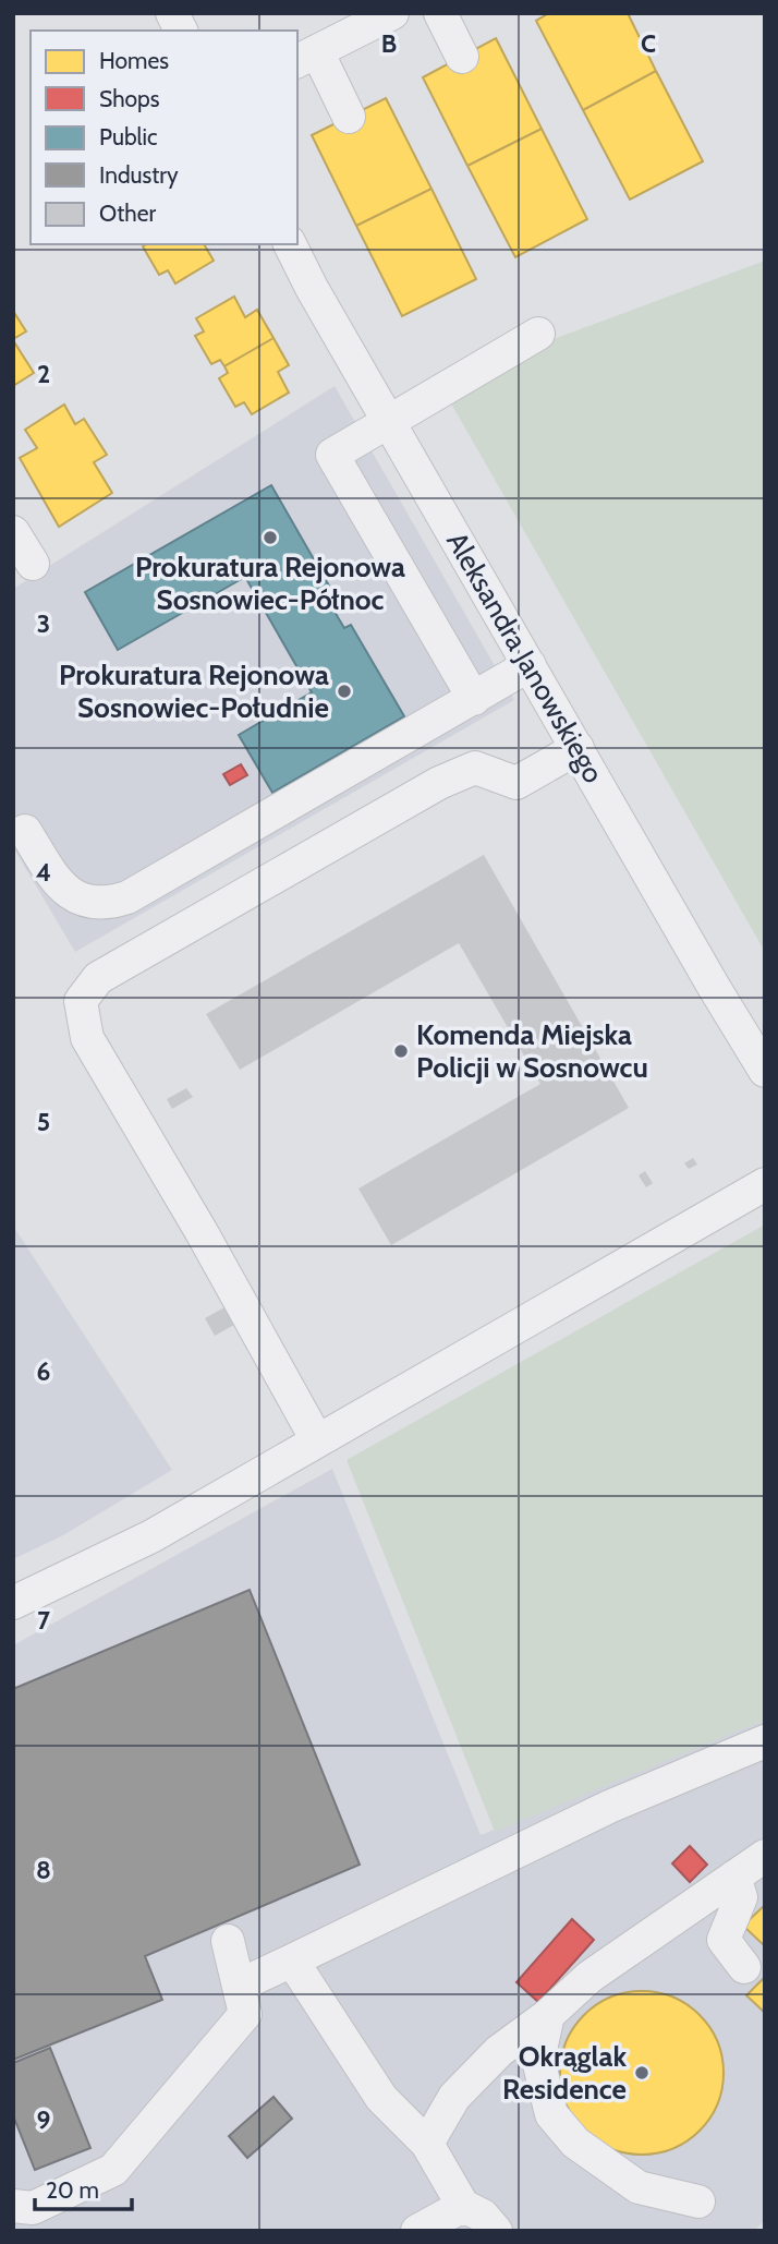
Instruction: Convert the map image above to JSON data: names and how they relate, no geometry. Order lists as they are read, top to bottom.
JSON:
{
  "streets": {
    "street": ["Aleksandra Janowskiego"]
  },
  "places": [
    "Prokuratura Rejonowa Sosnowiec-Północ",
    "Prokuratura Rejonowa Sosnowiec-Południe",
    "Komenda Miejska Policji w Sosnowcu",
    "Okrąglak Residence"
  ],
  "legend": [
    "Homes",
    "Shops",
    "Public",
    "Industry",
    "Other"
  ],
  "scale_bar": "20 m",
  "grid": {
    "columns": ["B", "C"],
    "rows": [
      "2",
      "3",
      "4",
      "5",
      "6",
      "7",
      "8",
      "9"
    ]
  }
}
